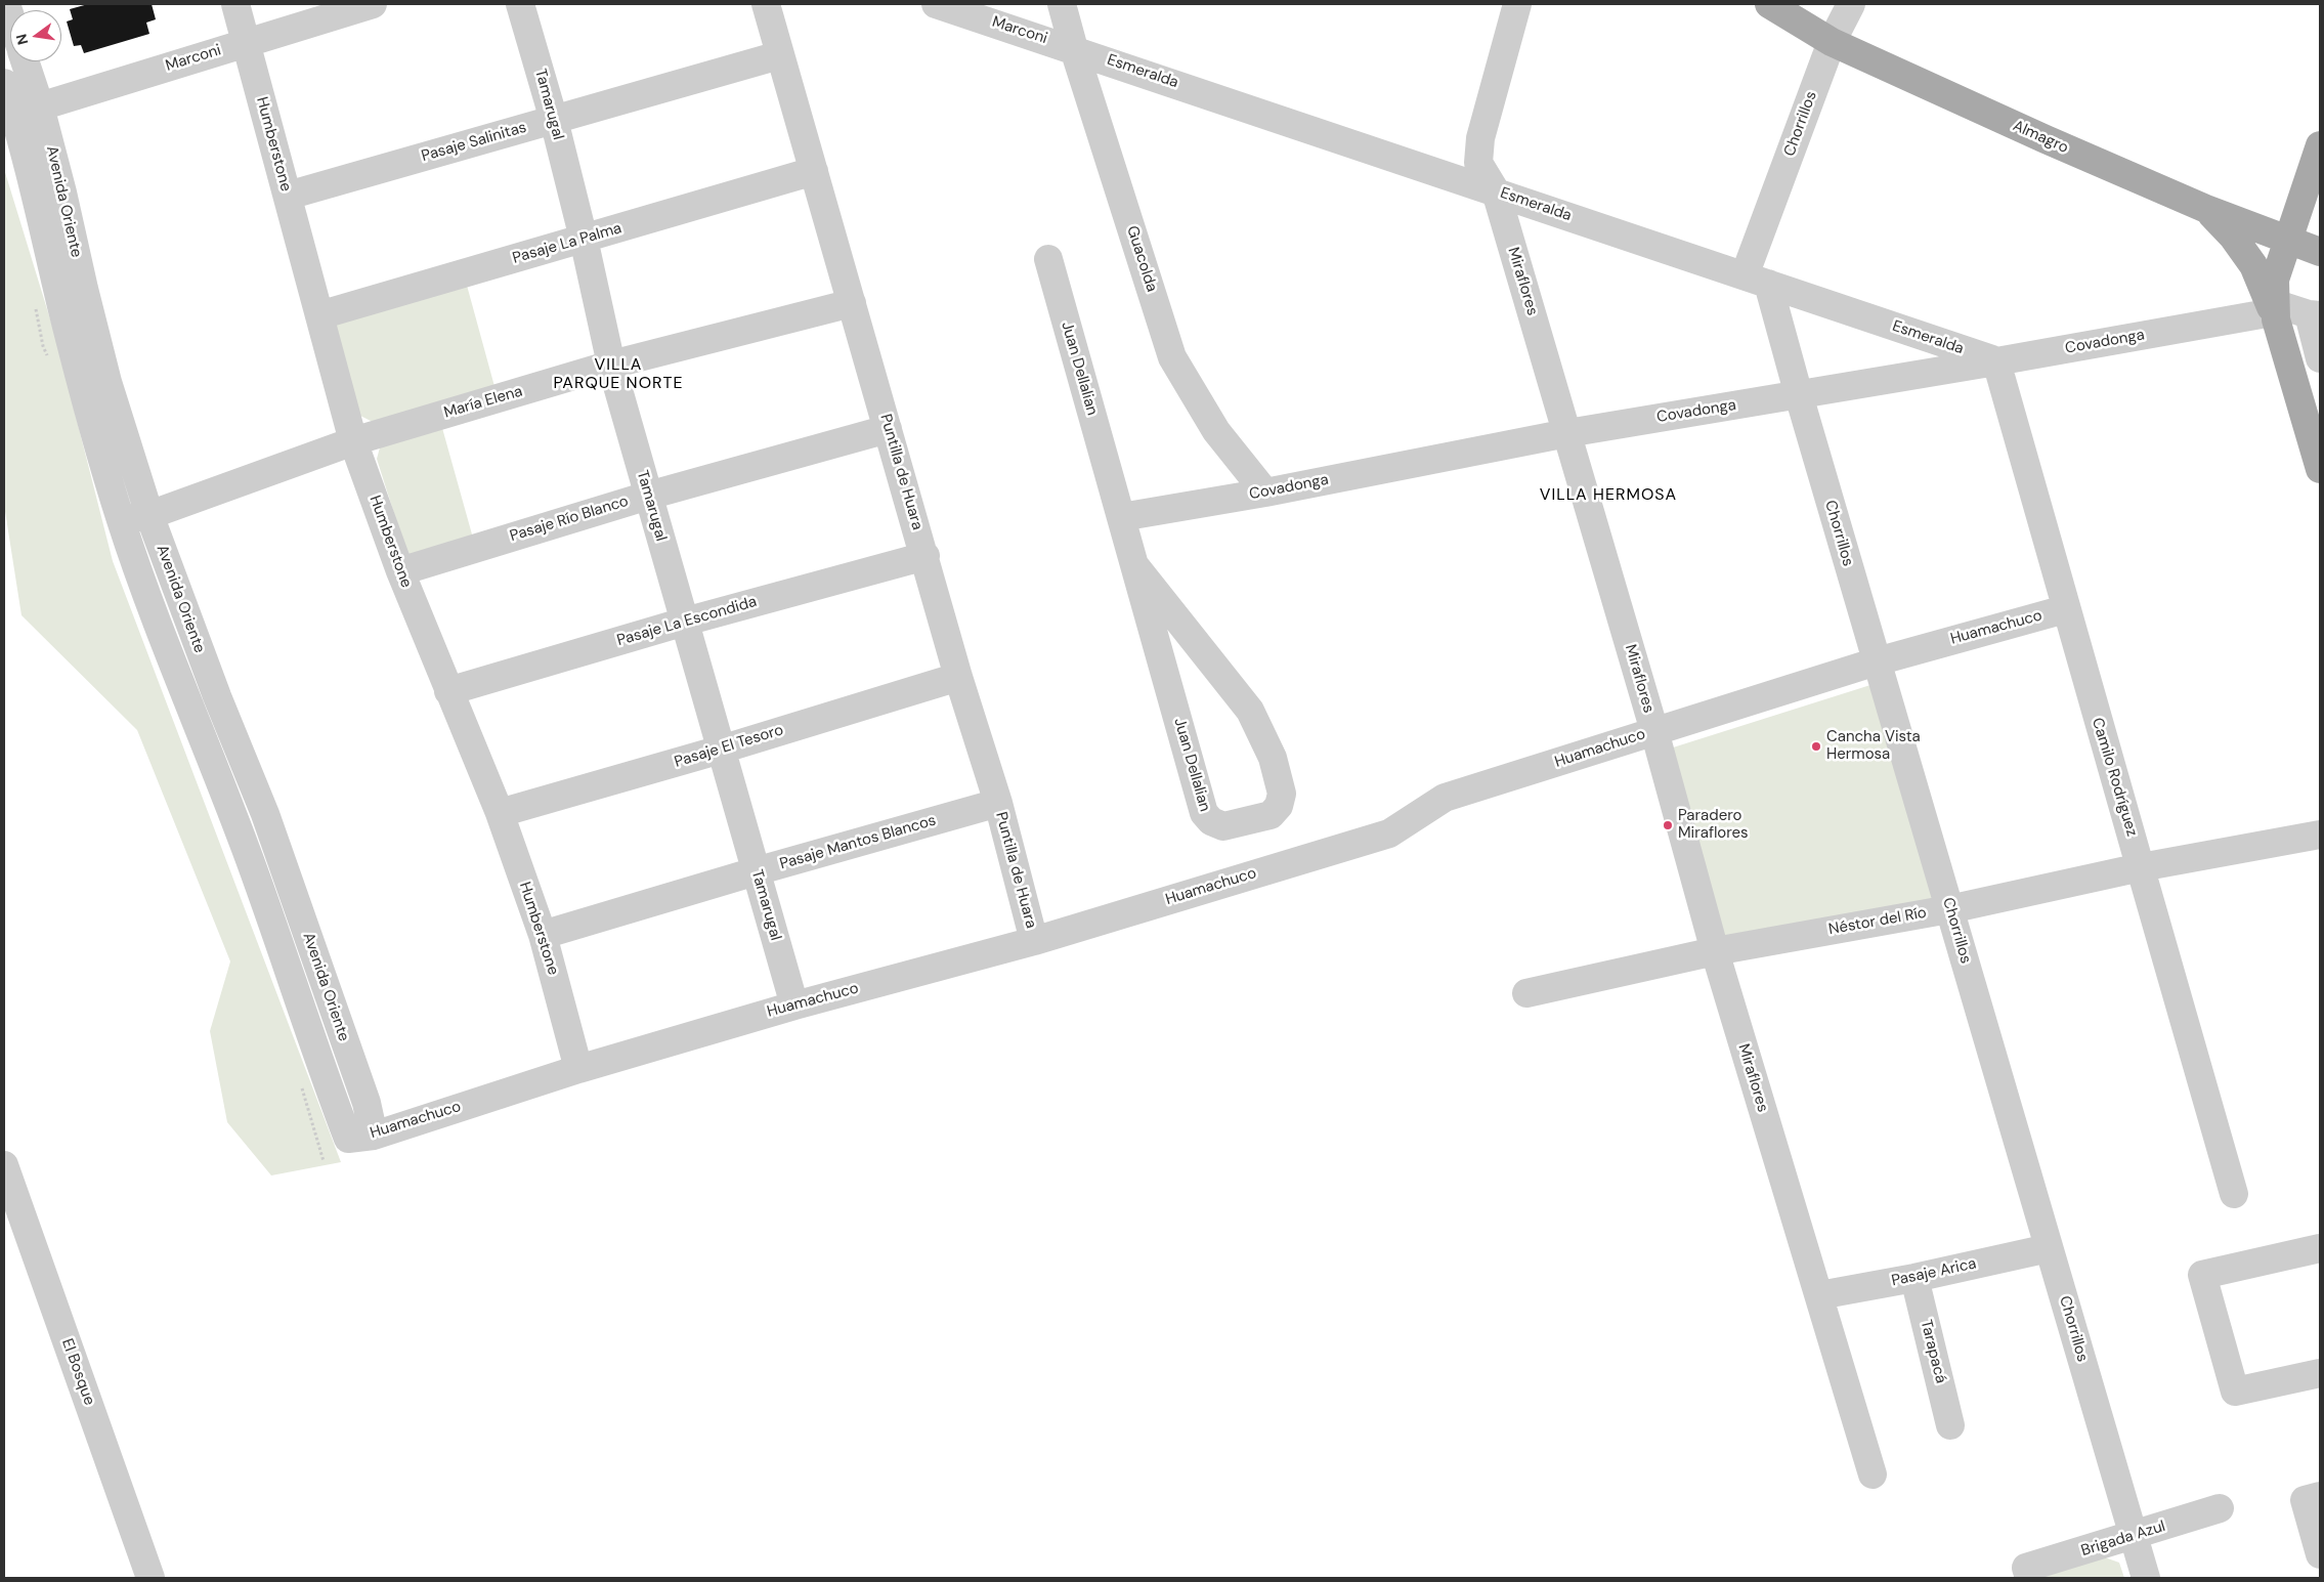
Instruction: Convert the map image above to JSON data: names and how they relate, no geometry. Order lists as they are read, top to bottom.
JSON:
{
  "streets": {
    "main road": ["Almagro"],
    "street": [
      "Marconi",
      "Esmeralda",
      "Tamarugal",
      "Chorrillos",
      "Pasaje Salinitas",
      "Humberstone",
      "Avenida Oriente",
      "Pasaje La Palma",
      "Guacolda",
      "Miraflores",
      "Covadonga",
      "Juan Dellalian",
      "María Elena",
      "Puntilla de Huara",
      "Pasaje Río Blanco",
      "Pasaje La Escondida",
      "Huamachuco",
      "Pasaje El Tesoro",
      "Camilo Rodríguez",
      "Pasaje Mantos Blancos",
      "Néstor del Río",
      "Pasaje Arica",
      "Tarapacá",
      "El Bosque",
      "Brigada Azul"
    ]
  },
  "crossings": [
    ["Marconi", "Esmeralda"],
    ["Marconi", "Humberstone"],
    ["Marconi", "Avenida Oriente"],
    ["Marconi", "Guacolda"],
    ["Esmeralda", "Chorrillos"],
    ["Esmeralda", "Guacolda"],
    ["Esmeralda", "Miraflores"],
    ["Esmeralda", "Covadonga"],
    ["Esmeralda", "Camilo Rodríguez"],
    ["Tamarugal", "Pasaje Salinitas"],
    ["Tamarugal", "Pasaje La Palma"],
    ["Tamarugal", "María Elena"],
    ["Tamarugal", "Pasaje Río Blanco"],
    ["Tamarugal", "Pasaje La Escondida"],
    ["Tamarugal", "Huamachuco"],
    ["Tamarugal", "Pasaje El Tesoro"],
    ["Tamarugal", "Pasaje Mantos Blancos"],
    ["Chorrillos", "Almagro"],
    ["Chorrillos", "Covadonga"],
    ["Chorrillos", "Huamachuco"],
    ["Chorrillos", "Néstor del Río"],
    ["Chorrillos", "Pasaje Arica"],
    ["Chorrillos", "Brigada Azul"],
    ["Pasaje Salinitas", "Humberstone"],
    ["Pasaje Salinitas", "Puntilla de Huara"],
    ["Humberstone", "Pasaje La Palma"],
    ["Humberstone", "María Elena"],
    ["Humberstone", "Pasaje Río Blanco"],
    ["Humberstone", "Pasaje La Escondida"],
    ["Humberstone", "Huamachuco"],
    ["Humberstone", "Pasaje El Tesoro"],
    ["Humberstone", "Pasaje Mantos Blancos"],
    ["Avenida Oriente", "María Elena"],
    ["Avenida Oriente", "Huamachuco"],
    ["Pasaje La Palma", "Puntilla de Huara"],
    ["Guacolda", "Covadonga"],
    ["Miraflores", "Covadonga"],
    ["Miraflores", "Huamachuco"],
    ["Miraflores", "Néstor del Río"],
    ["Miraflores", "Pasaje Arica"],
    ["Covadonga", "Juan Dellalian"],
    ["Covadonga", "Camilo Rodríguez"],
    ["María Elena", "Puntilla de Huara"],
    ["Puntilla de Huara", "Pasaje Río Blanco"],
    ["Puntilla de Huara", "Pasaje La Escondida"],
    ["Puntilla de Huara", "Huamachuco"],
    ["Puntilla de Huara", "Pasaje El Tesoro"],
    ["Puntilla de Huara", "Pasaje Mantos Blancos"],
    ["Huamachuco", "Camilo Rodríguez"],
    ["Camilo Rodríguez", "Néstor del Río"],
    ["Pasaje Arica", "Tarapacá"]
  ],
  "districts": ["VILLA PARQUE NORTE", "VILLA HERMOSA"],
  "places": ["Cancha Vista Hermosa", "Paradero Miraflores"],
  "north": "left"
}
